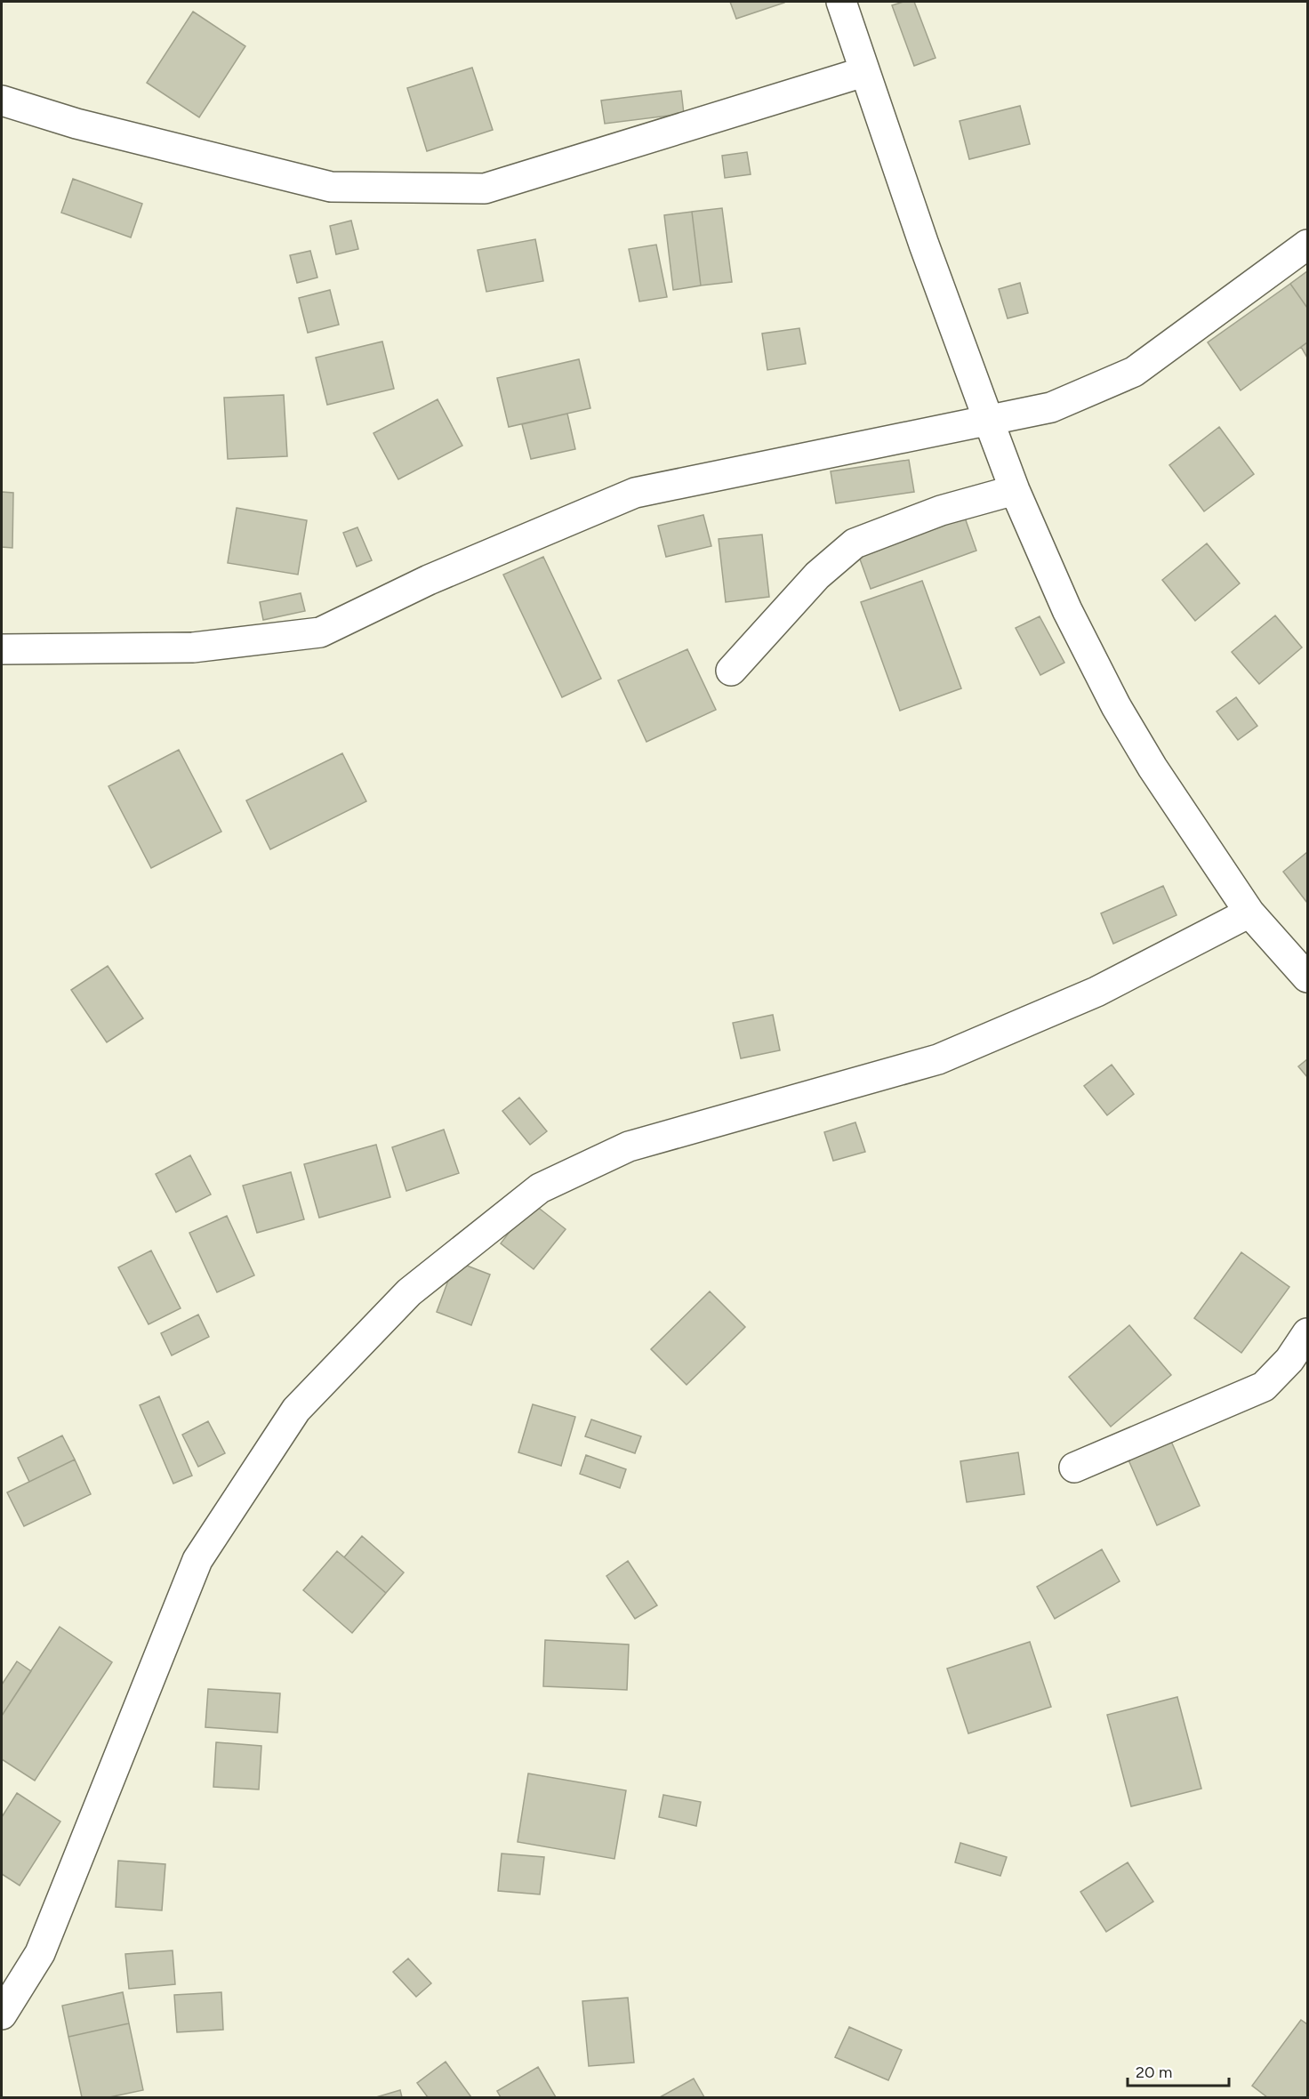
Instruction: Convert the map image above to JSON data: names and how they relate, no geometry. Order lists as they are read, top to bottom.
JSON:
{
  "scale_bar": "20 m"
}
